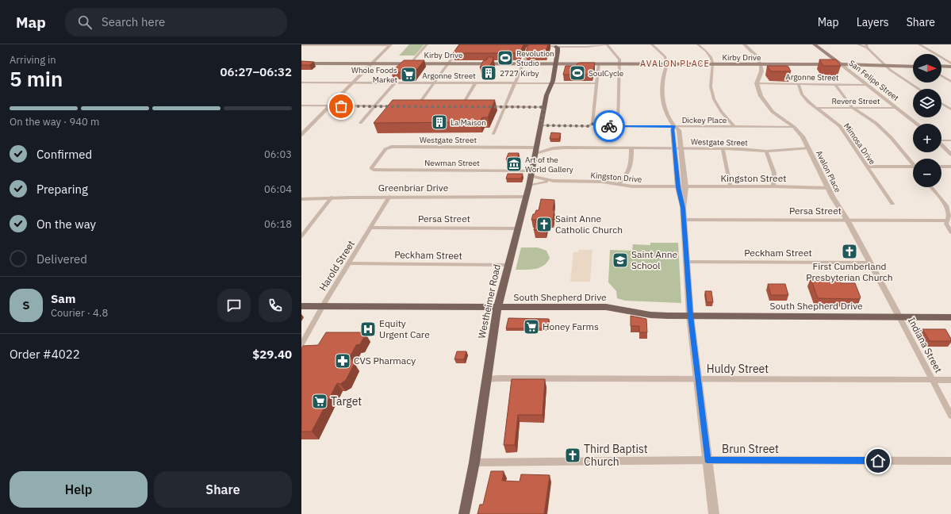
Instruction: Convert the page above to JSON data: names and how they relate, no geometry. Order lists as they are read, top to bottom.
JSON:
{
  "streets": {
    "main road": [
      "Kirby Drive",
      "San Felipe Street",
      "South Shepherd Drive",
      "Westheimer Road"
    ],
    "street": [
      "Argonne Street",
      "Revere Street",
      "Dickey Place",
      "Westgate Street",
      "Mimosa Drive",
      "Newman Street",
      "Avalon Place",
      "Kingston Drive",
      "Kingston Street",
      "Greenbriar Drive",
      "Persa Street",
      "Peckham Street",
      "Harold Street",
      "Indiana Street",
      "Huldy Street",
      "Brun Street"
    ]
  },
  "crossings": [
    ["Kirby Drive", "San Felipe Street"],
    ["Kirby Drive", "Westheimer Road"],
    ["Argonne Street", "San Felipe Street"],
    ["Argonne Street", "Mimosa Drive"],
    ["Argonne Street", "Avalon Place"],
    ["Argonne Street", "Westheimer Road"],
    ["San Felipe Street", "Revere Street"],
    ["Revere Street", "Mimosa Drive"],
    ["Dickey Place", "Avalon Place"],
    ["Dickey Place", "Westheimer Road"],
    ["Westgate Street", "Newman Street"],
    ["Westgate Street", "Avalon Place"],
    ["Westgate Street", "Westheimer Road"],
    ["Newman Street", "Kingston Drive"],
    ["Newman Street", "Westheimer Road"],
    ["Avalon Place", "Kingston Street"],
    ["Avalon Place", "Persa Street"],
    ["Avalon Place", "Peckham Street"],
    ["Avalon Place", "South Shepherd Drive"],
    ["Avalon Place", "Indiana Street"],
    ["Kingston Drive", "Kingston Street"],
    ["Kingston Drive", "Westheimer Road"],
    ["Greenbriar Drive", "Harold Street"],
    ["Greenbriar Drive", "Westheimer Road"],
    ["Persa Street", "Harold Street"],
    ["Persa Street", "Westheimer Road"],
    ["Peckham Street", "Harold Street"],
    ["Peckham Street", "Westheimer Road"],
    ["Harold Street", "South Shepherd Drive"],
    ["South Shepherd Drive", "Westheimer Road"],
    ["South Shepherd Drive", "Indiana Street"],
    ["Westheimer Road", "Huldy Street"],
    ["Westheimer Road", "Brun Street"],
    ["Indiana Street", "Huldy Street"]
  ],
  "districts": ["AVALON PLACE"],
  "places": {
    "sports": ["Revolution Studio", "SoulCycle"],
    "building": ["2727 Kirby", "La Maison"],
    "supermarket": ["Whole Foods Market", "Honey Farms", "Target"],
    "museum": ["Art of the World Gallery"],
    "church": ["Saint Anne Catholic Church", "First Cumberland Presbyterian Church", "Third Baptist Church"],
    "school or university": ["Saint Anne School"],
    "hospital": ["Equity Urgent Care"],
    "pharmacy": ["CVS Pharmacy"]
  },
  "north": "right",
  "page": {
    "header": "Map",
    "search": "Search here",
    "nav": ["Map", "Layers", "Share"],
    "heading": ["5 min", "Arriving in", "06:27–06:32"],
    "panel": [
      "Sam",
      "Courier · 4.8",
      "Order #4022",
      "$29.40"
    ],
    "map_buttons": ["+", "−"],
    "bar": "On the way · 940 m",
    "list": [
      ["Confirmed", "06:03"],
      ["Preparing", "06:04"],
      ["On the way", "06:18"],
      "Delivered"
    ],
    "round": "S",
    "buttons": ["Help", "Share"]
  }
}
